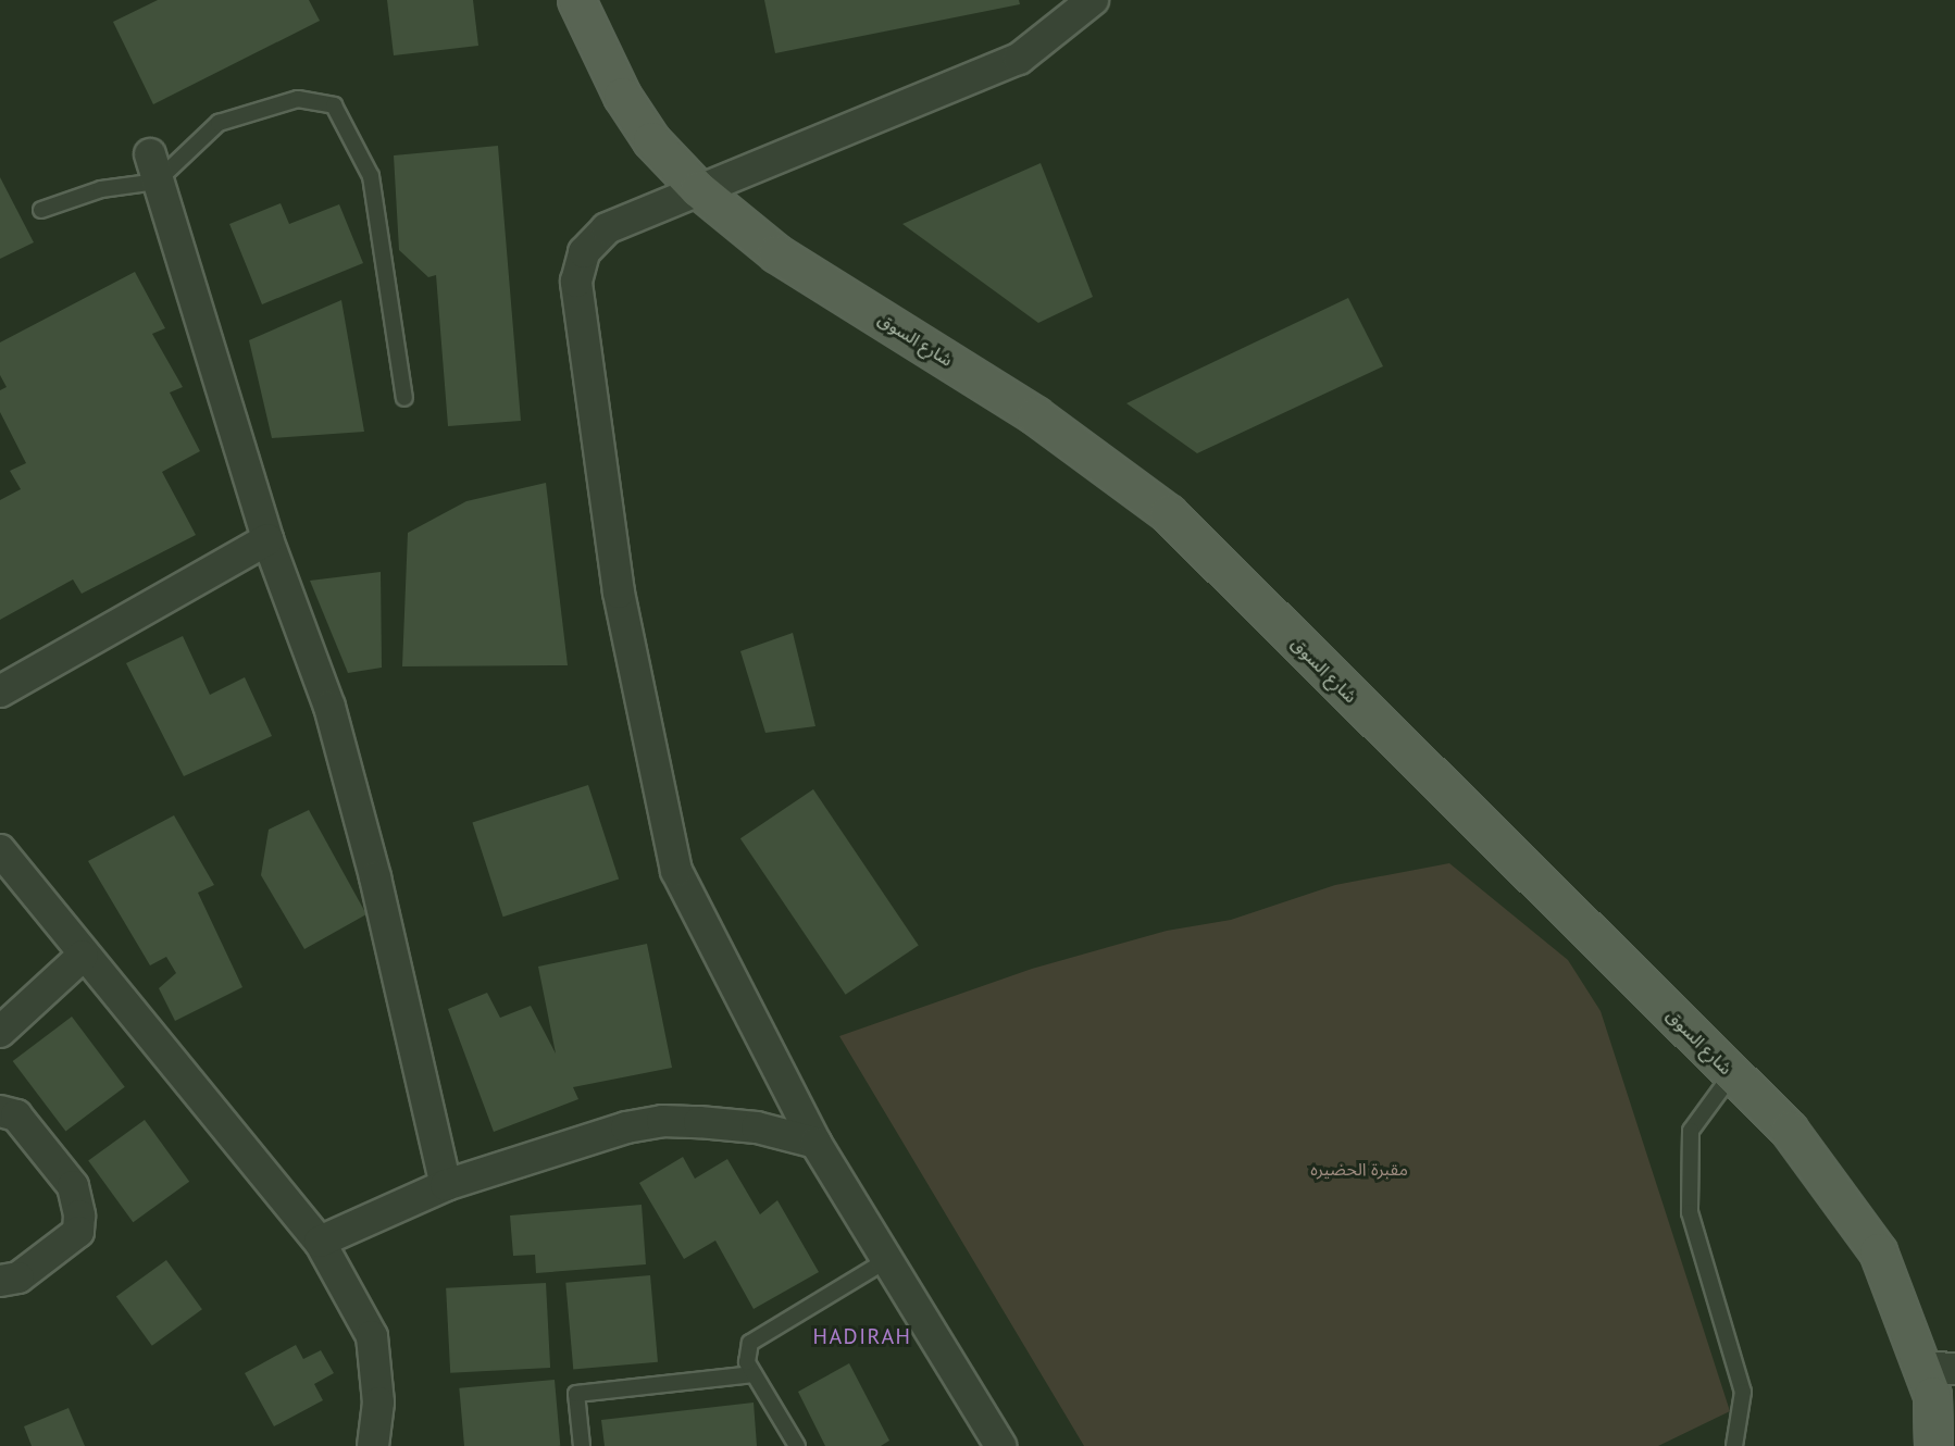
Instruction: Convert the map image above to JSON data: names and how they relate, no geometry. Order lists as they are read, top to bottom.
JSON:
{
  "streets": {
    "main road": ["شارع السوق"]
  },
  "districts": ["HADIRAH"],
  "parks": ["مقبرة الحضيره"]
}
